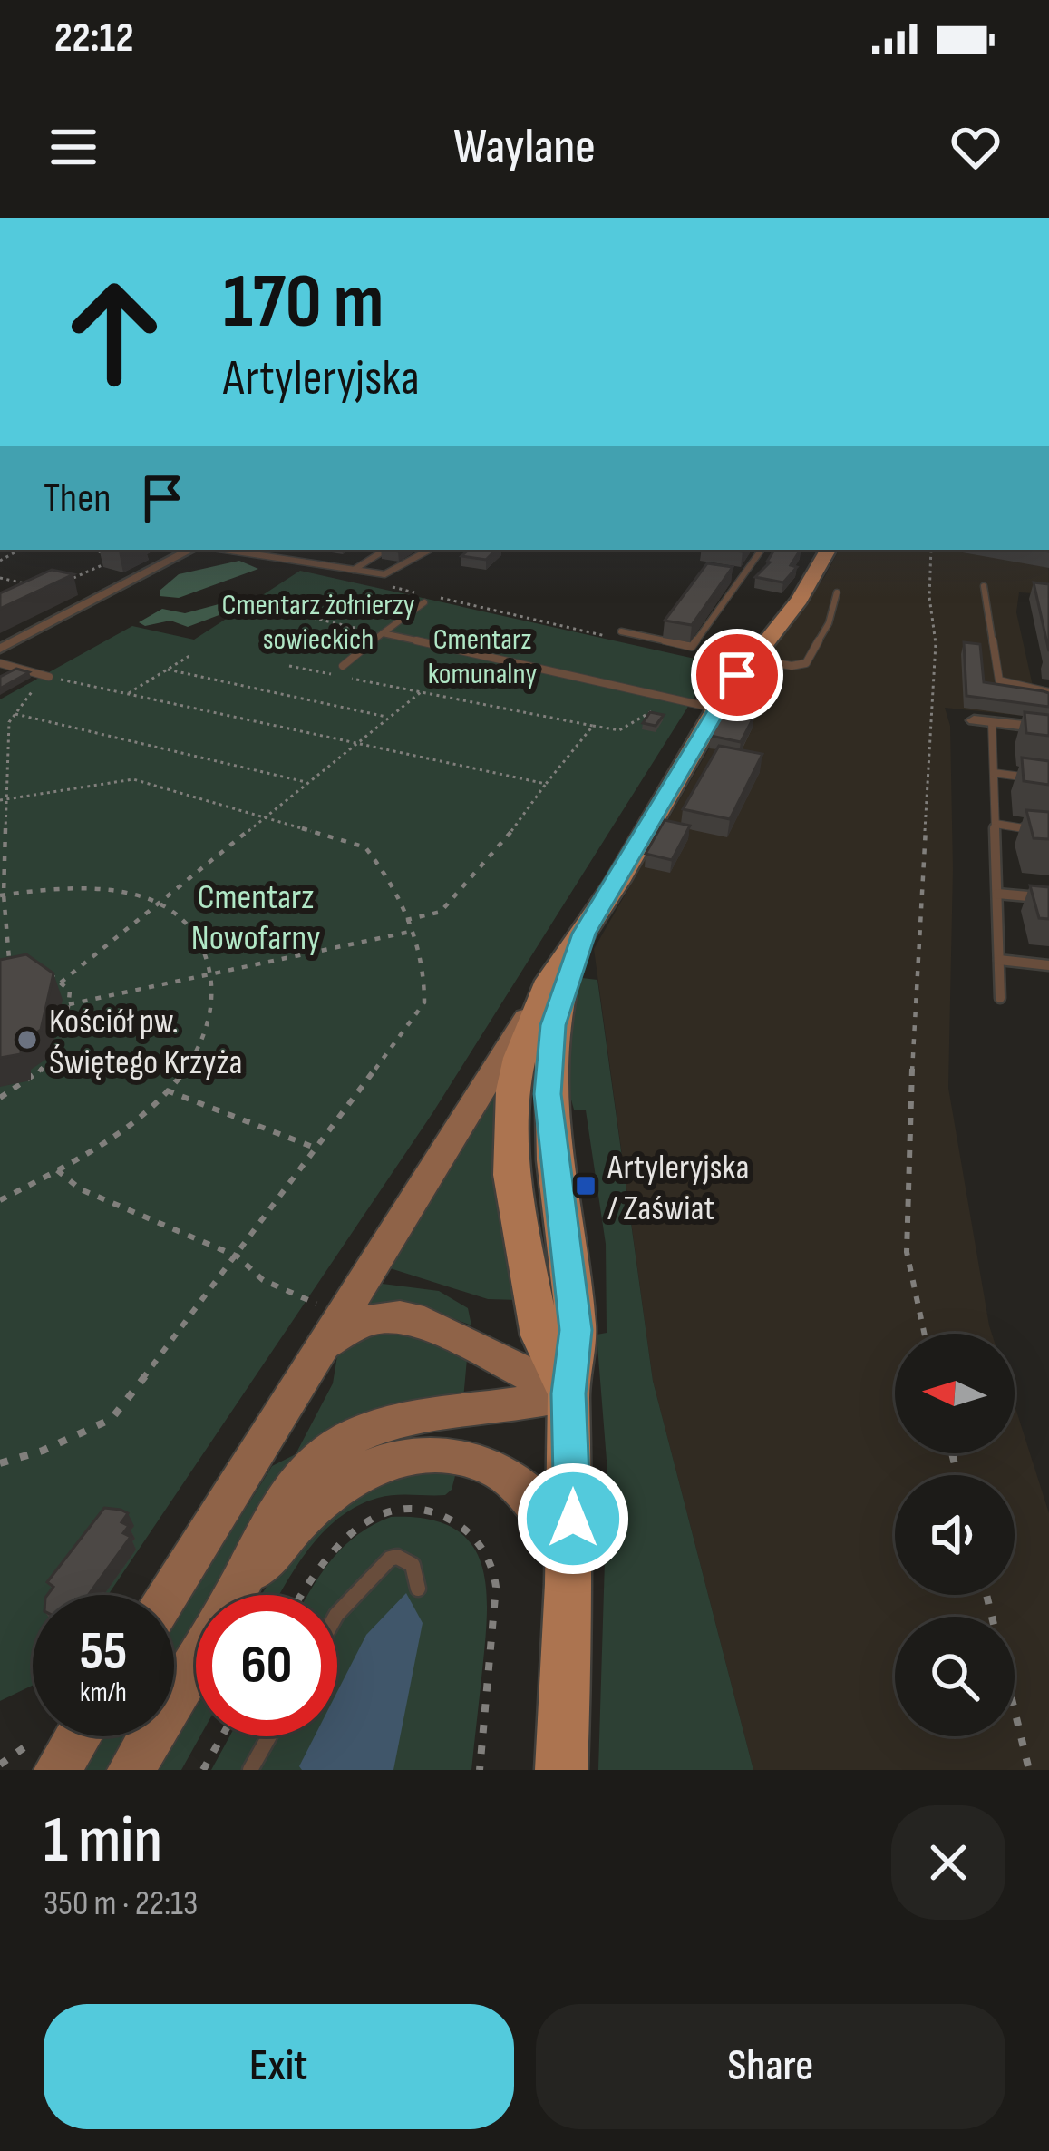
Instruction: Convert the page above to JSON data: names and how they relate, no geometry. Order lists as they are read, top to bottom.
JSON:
{
  "parks": ["Cmentarz żołnierzy sowieckich", "Cmentarz komunalny", "Cmentarz Nowofarny"],
  "places": {
    "other": ["Kościół pw. Świętego Krzyża"],
    "transit": ["Artyleryjska / Zaświat"]
  },
  "north": "left",
  "page": {
    "status": "22:12",
    "header": "Waylane",
    "turn": ["170 m", "Artyleryjska"],
    "then": "Then",
    "speed": "55 km/h",
    "limit": "60",
    "heading": ["1 min", "350 m · 22:13"],
    "buttons": ["Exit", "Share"]
  }
}
